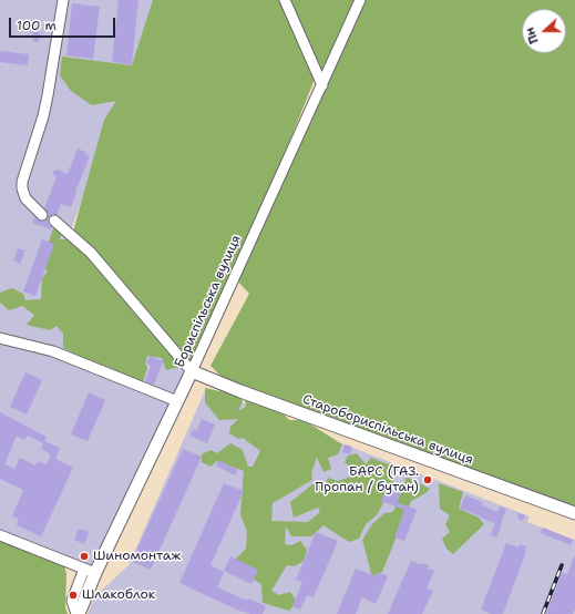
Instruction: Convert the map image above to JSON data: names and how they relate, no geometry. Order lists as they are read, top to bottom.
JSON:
{
  "streets": {
    "main road": ["Бориспільська вулиця", "Старобориспільська вулиця"]
  },
  "crossings": [
    ["Бориспільська вулиця", "Старобориспільська вулиця"]
  ],
  "places": ["БАРС (ГАЗ. Пропан / бутан)", "Шиномонтаж", "Шлакоблок"],
  "scale_bar": "100 m",
  "north": "left"
}
